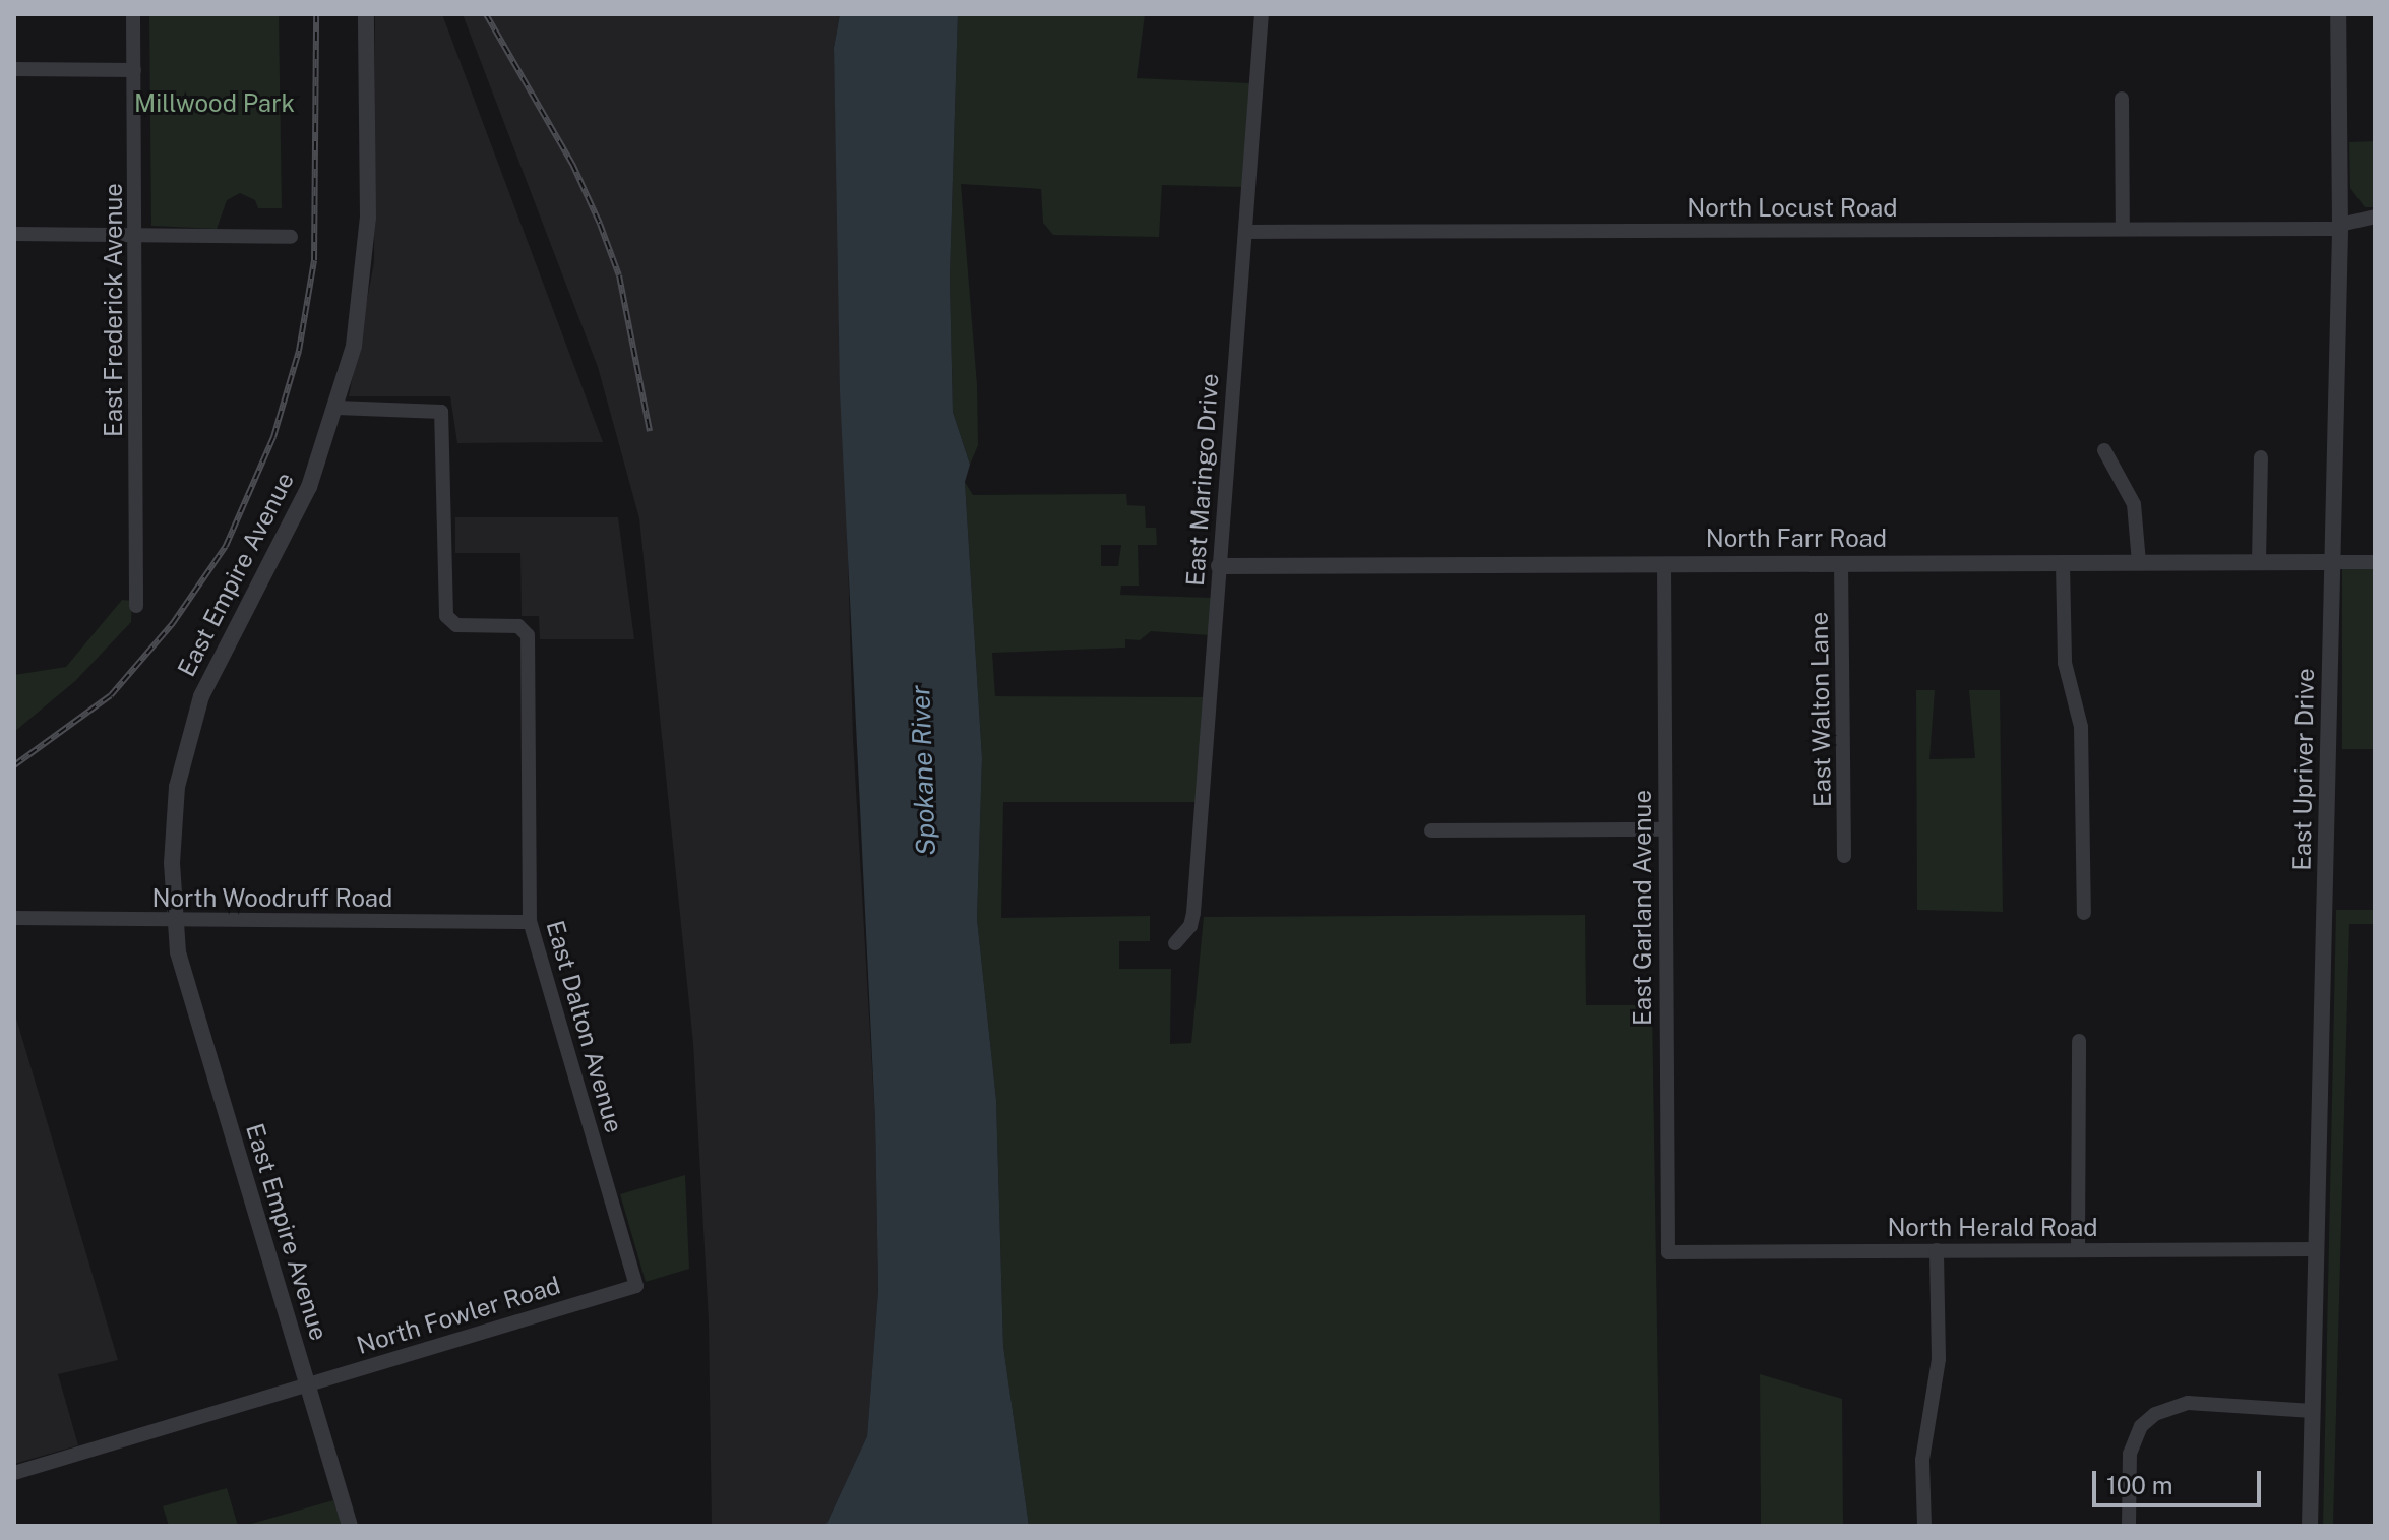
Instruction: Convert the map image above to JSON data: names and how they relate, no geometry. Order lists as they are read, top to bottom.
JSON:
{
  "streets": {
    "street": [
      "North Locust Road",
      "East Frederick Avenue",
      "East Maringo Drive",
      "North Farr Road",
      "East Empire Avenue",
      "East Walton Lane",
      "East Upriver Drive",
      "North Woodruff Road",
      "East Garland Avenue",
      "East Dalton Avenue",
      "North Herald Road",
      "North Fowler Road"
    ]
  },
  "crossings": [
    ["North Locust Road", "East Maringo Drive"],
    ["North Locust Road", "East Upriver Drive"],
    ["East Maringo Drive", "North Farr Road"],
    ["North Farr Road", "East Walton Lane"],
    ["North Farr Road", "East Upriver Drive"],
    ["North Farr Road", "East Garland Avenue"],
    ["East Empire Avenue", "North Woodruff Road"],
    ["East Empire Avenue", "East Dalton Avenue"],
    ["East Empire Avenue", "North Fowler Road"],
    ["East Upriver Drive", "North Herald Road"],
    ["North Woodruff Road", "East Dalton Avenue"],
    ["East Garland Avenue", "North Herald Road"],
    ["East Dalton Avenue", "North Fowler Road"]
  ],
  "water": ["Spokane River"],
  "parks": ["Millwood Park"],
  "scale_bar": "100 m"
}
